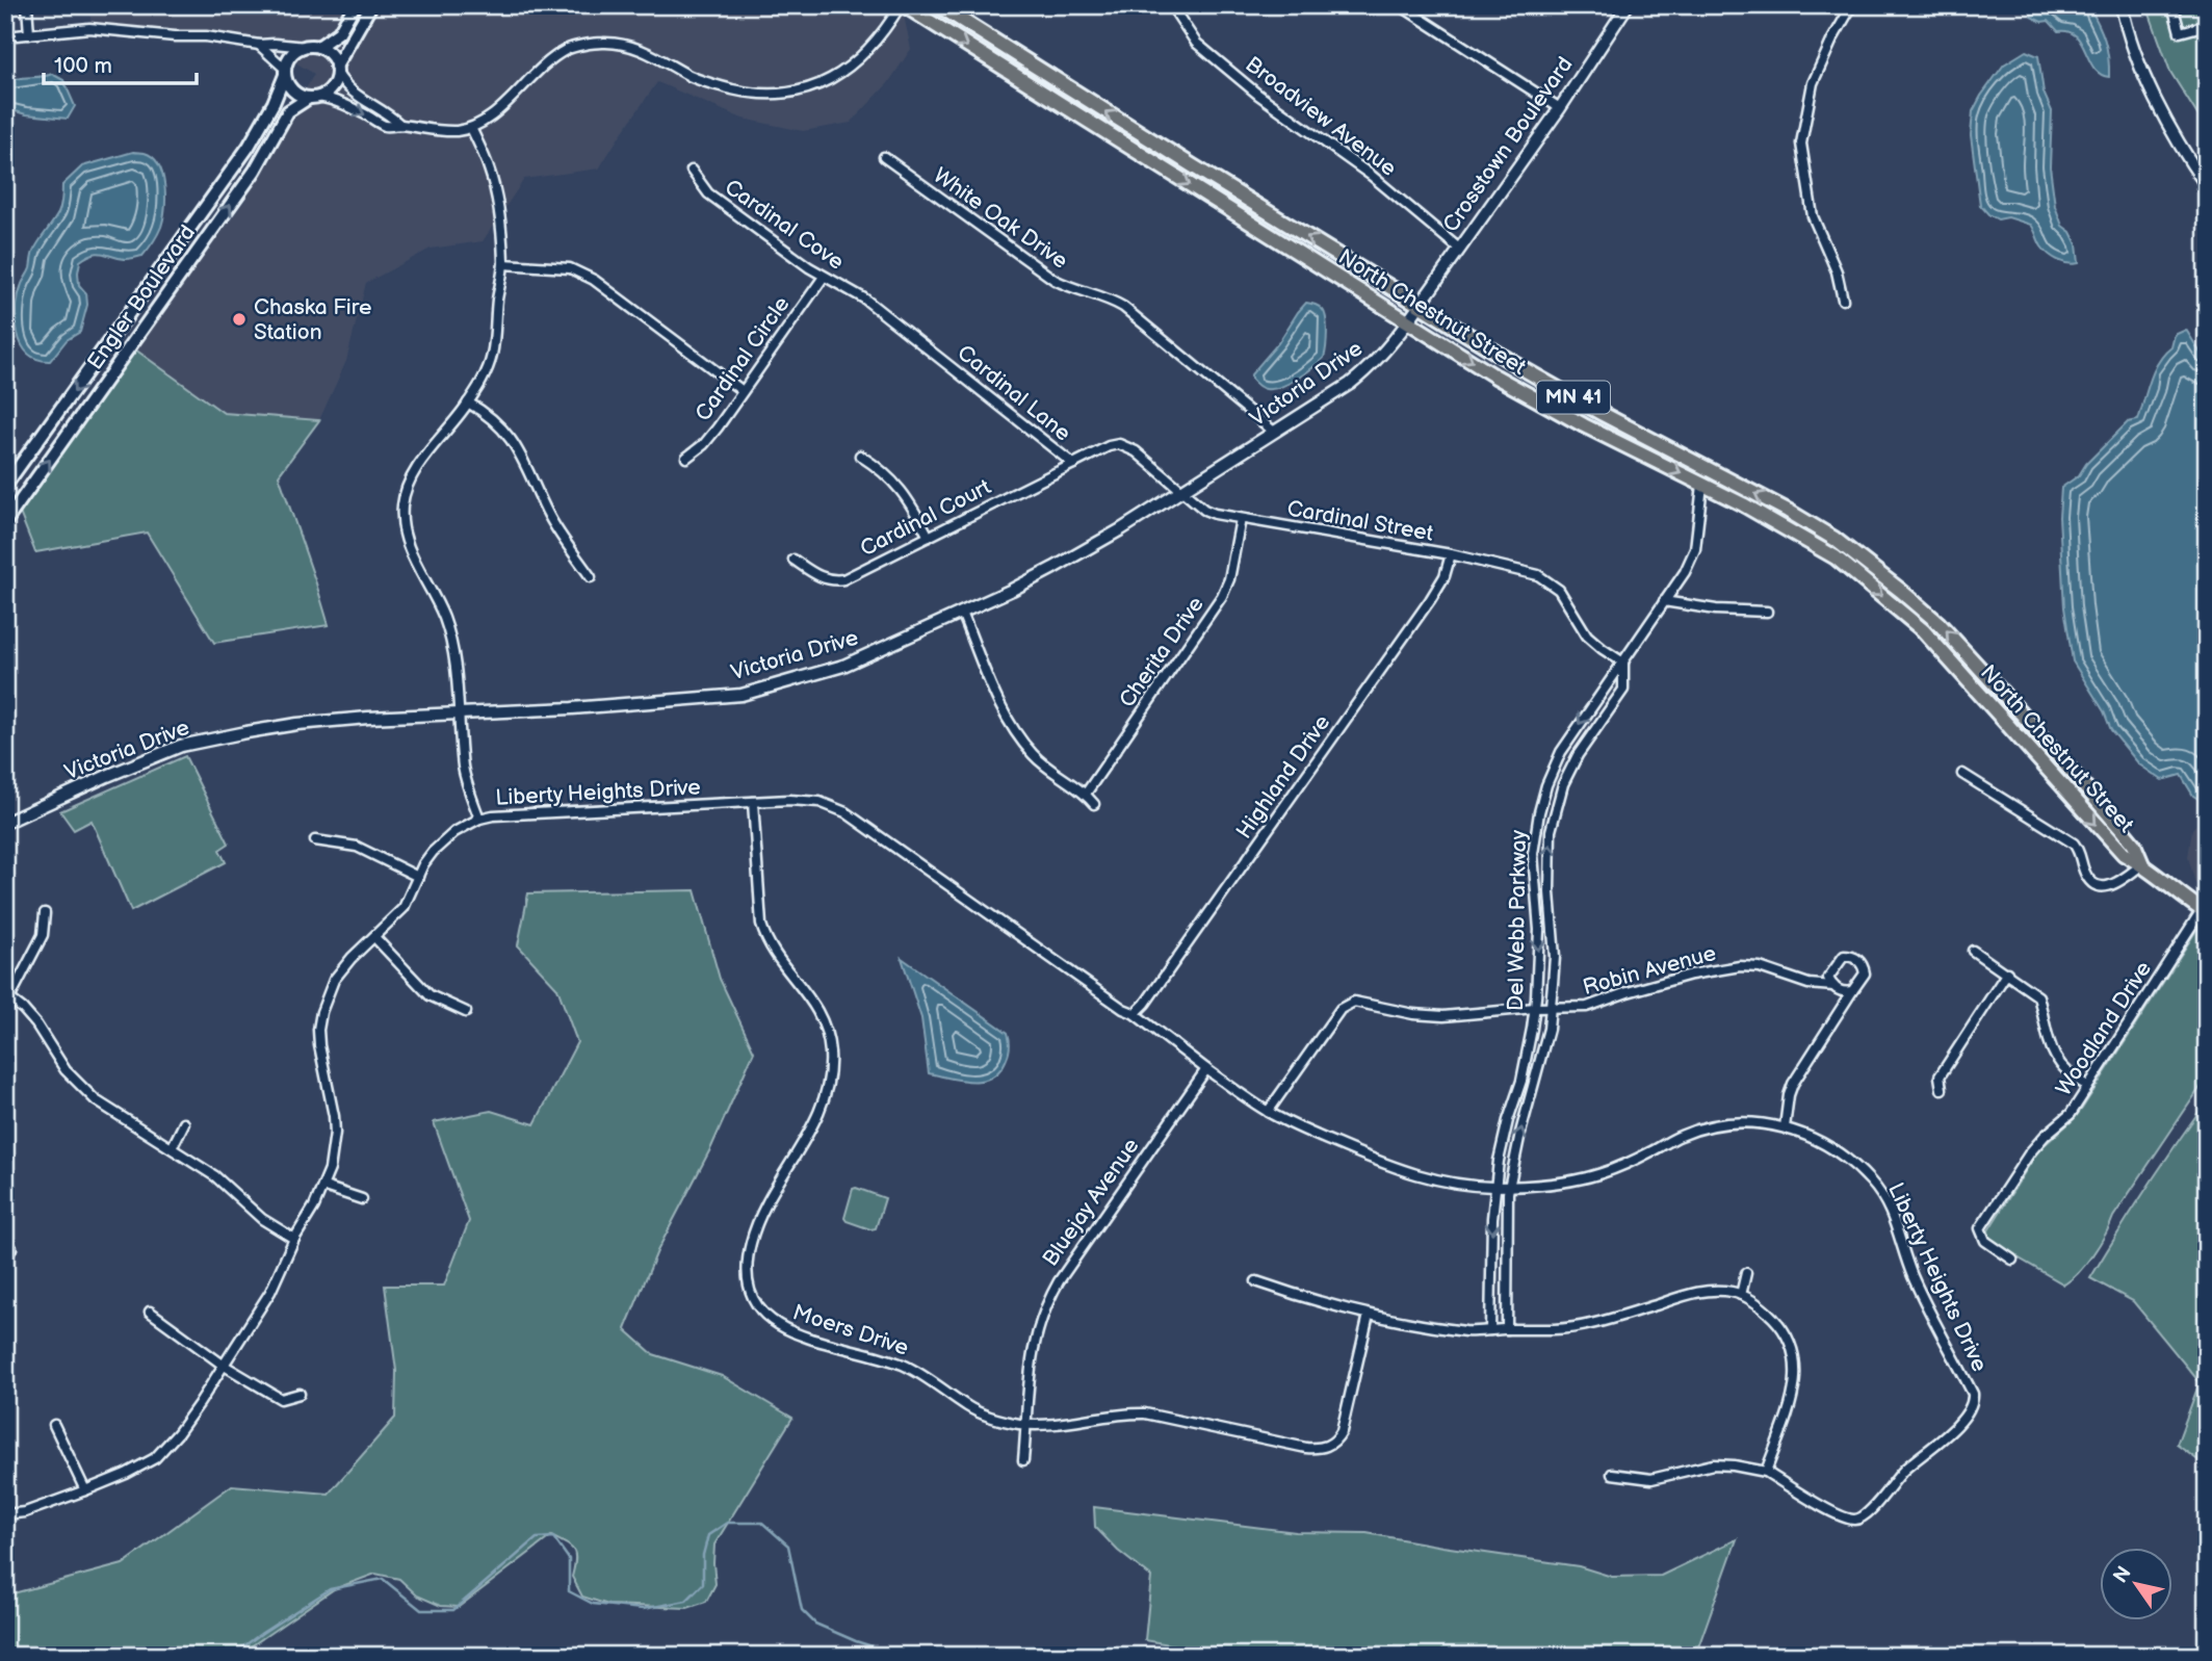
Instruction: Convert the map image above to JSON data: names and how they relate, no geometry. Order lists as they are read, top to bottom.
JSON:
{
  "streets": {
    "main road": ["Engler Boulevard", "North Chestnut Street", "MN 41"],
    "street": [
      "Broadview Avenue",
      "Crosstown Boulevard",
      "White Oak Drive",
      "Cardinal Cove",
      "Cardinal Circle",
      "Victoria Drive",
      "Cardinal Lane",
      "Cardinal Court",
      "Cardinal Street",
      "Cherita Drive",
      "Highland Drive",
      "Liberty Heights Drive",
      "Del Webb Parkway",
      "Robin Avenue",
      "Woodland Drive",
      "Bluejay Avenue",
      "Moers Drive"
    ]
  },
  "crossings": [
    ["Broadview Avenue", "Crosstown Boulevard"],
    ["Crosstown Boulevard", "North Chestnut Street"],
    ["Crosstown Boulevard", "Victoria Drive"],
    ["White Oak Drive", "Victoria Drive"],
    ["Cardinal Cove", "Cardinal Circle"],
    ["Cardinal Cove", "Cardinal Lane"],
    ["North Chestnut Street", "Victoria Drive"],
    ["North Chestnut Street", "MN 41"],
    ["North Chestnut Street", "Del Webb Parkway"],
    ["Victoria Drive", "Cardinal Lane"],
    ["Victoria Drive", "Cardinal Street"],
    ["Cardinal Lane", "Cardinal Court"],
    ["Cardinal Lane", "Cardinal Street"],
    ["MN 41", "Woodland Drive"],
    ["Cardinal Street", "Cherita Drive"],
    ["Cardinal Street", "Highland Drive"],
    ["Cardinal Street", "Del Webb Parkway"],
    ["Highland Drive", "Liberty Heights Drive"],
    ["Liberty Heights Drive", "Del Webb Parkway"],
    ["Liberty Heights Drive", "Robin Avenue"],
    ["Liberty Heights Drive", "Bluejay Avenue"],
    ["Liberty Heights Drive", "Moers Drive"],
    ["Del Webb Parkway", "Robin Avenue"],
    ["Bluejay Avenue", "Moers Drive"]
  ],
  "places": ["Chaska Fire Station"],
  "scale_bar": "100 m",
  "north": "top left"
}
